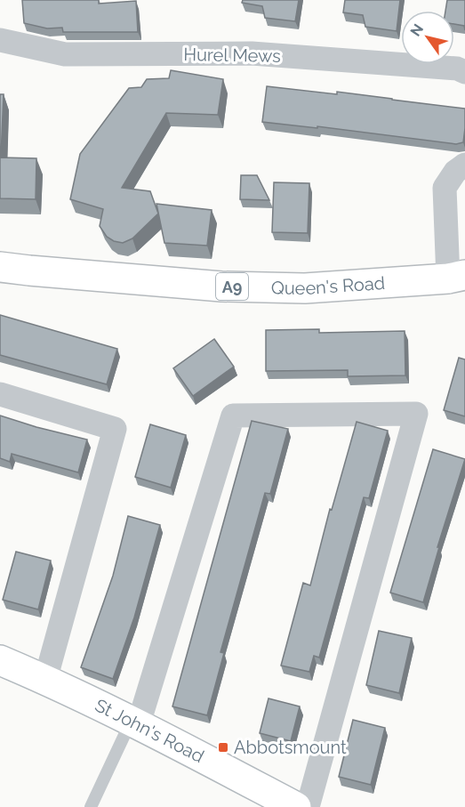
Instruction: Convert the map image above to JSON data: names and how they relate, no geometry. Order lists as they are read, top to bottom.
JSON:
{
  "streets": {
    "main road": ["Queen's Road", "A9", "St John's Road"],
    "street": ["Hurel Mews"]
  },
  "places": {
    "transit": ["Abbotsmount"]
  },
  "north": "top left"
}
